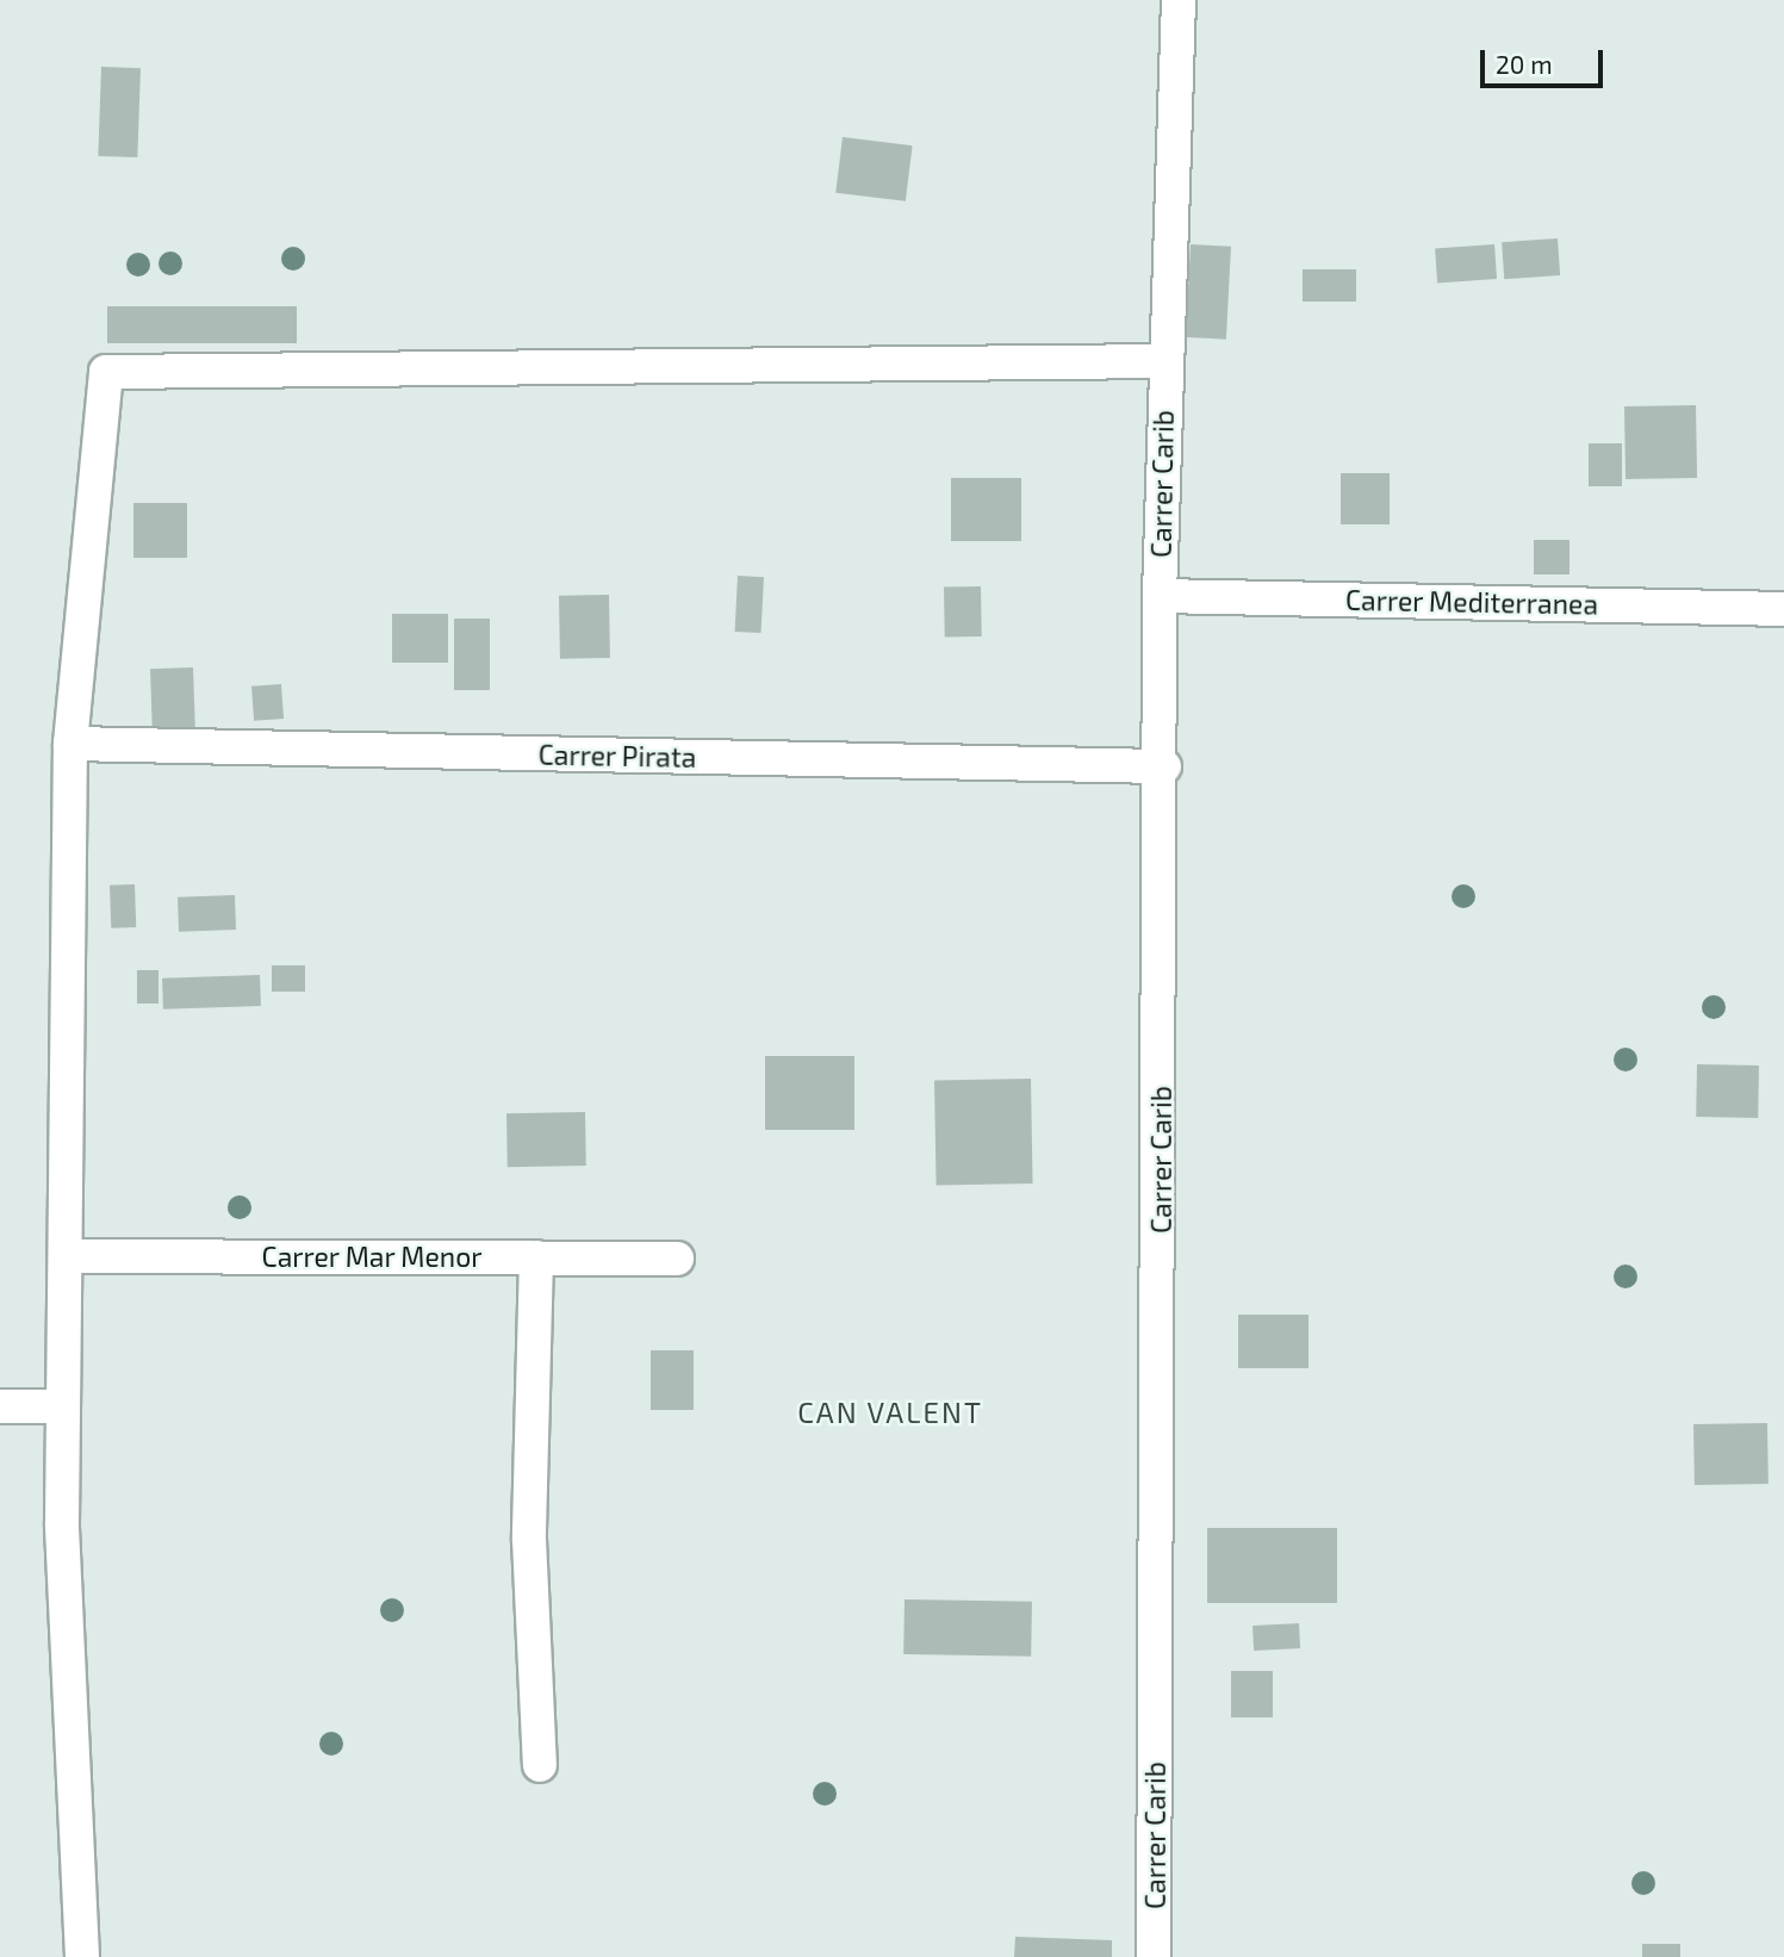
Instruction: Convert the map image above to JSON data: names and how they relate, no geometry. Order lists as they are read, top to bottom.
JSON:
{
  "streets": {
    "street": [
      "Carrer Carib",
      "Carrer Mediterranea",
      "Carrer Pirata",
      "Carrer Mar Menor"
    ]
  },
  "crossings": [
    ["Carrer Carib", "Carrer Mediterranea"],
    ["Carrer Carib", "Carrer Pirata"]
  ],
  "districts": ["CAN VALENT"],
  "scale_bar": "20 m"
}
